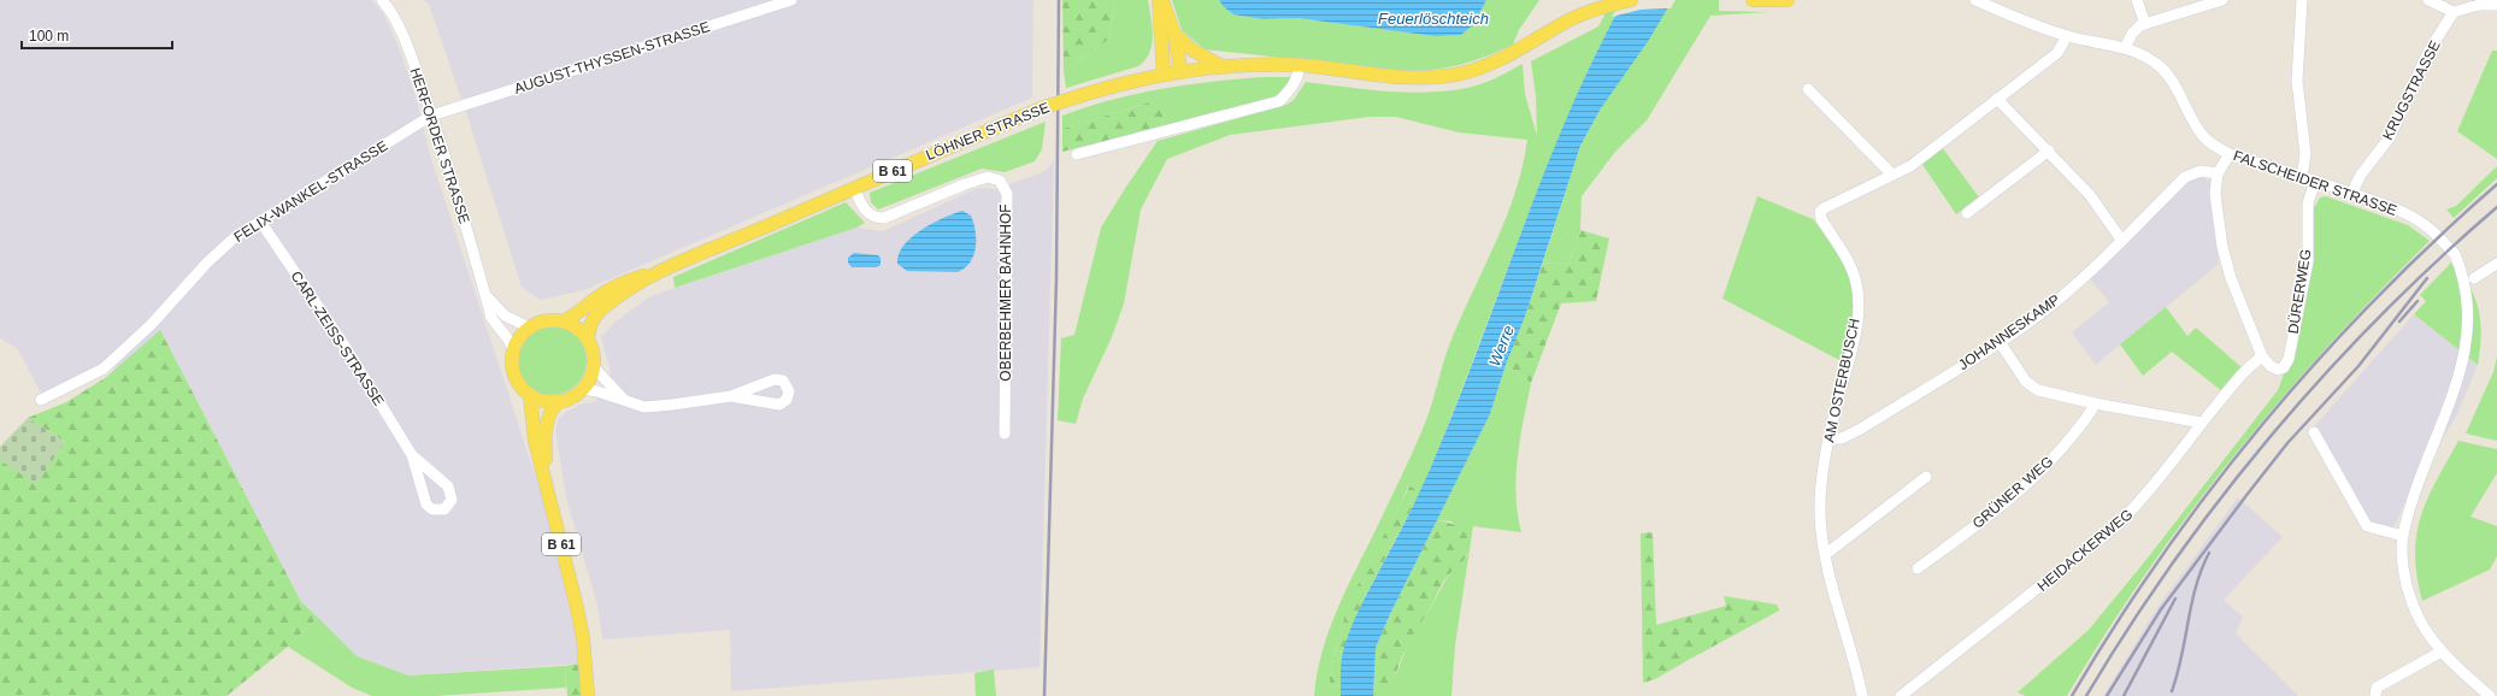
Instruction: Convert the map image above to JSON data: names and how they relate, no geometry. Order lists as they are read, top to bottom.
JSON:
{
  "streets": {
    "main road": ["LÖHNER STRASSE", "B 61"],
    "street": [
      "AUGUST-THYSSEN-STRASSE",
      "KRUGSTRASSE",
      "HERFORDER STRASSE",
      "FALSCHEIDER STRASSE",
      "FELIX-WANKEL-STRASSE",
      "DÜRERWEG",
      "OBERBEHMER BAHNHOF",
      "JOHANNESKAMP",
      "CARL-ZEISS-STRASSE",
      "AM OSTERBUSCH",
      "GRÜNER WEG",
      "HEIDACKERWEG"
    ]
  },
  "crossings": [
    ["AUGUST-THYSSEN-STRASSE", "HERFORDER STRASSE"],
    ["AUGUST-THYSSEN-STRASSE", "FELIX-WANKEL-STRASSE"],
    ["KRUGSTRASSE", "FALSCHEIDER STRASSE"],
    ["LÖHNER STRASSE", "HERFORDER STRASSE"],
    ["LÖHNER STRASSE", "B 61"],
    ["LÖHNER STRASSE", "OBERBEHMER BAHNHOF"],
    ["HERFORDER STRASSE", "B 61"],
    ["HERFORDER STRASSE", "FELIX-WANKEL-STRASSE"],
    ["FALSCHEIDER STRASSE", "DÜRERWEG"],
    ["FALSCHEIDER STRASSE", "AM OSTERBUSCH"],
    ["FELIX-WANKEL-STRASSE", "CARL-ZEISS-STRASSE"],
    ["DÜRERWEG", "HEIDACKERWEG"],
    ["JOHANNESKAMP", "AM OSTERBUSCH"]
  ],
  "water": ["Feuerlöschteich", "Werre"],
  "scale_bar": "100 m"
}
